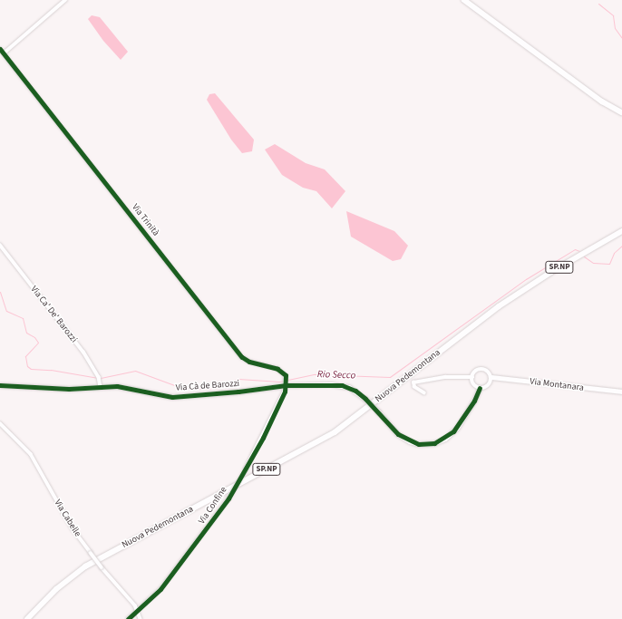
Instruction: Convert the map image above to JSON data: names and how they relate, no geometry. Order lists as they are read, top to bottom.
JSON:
{
  "streets": {
    "main road": ["SP.NP", "Nuova Pedemontana"],
    "street": [
      "Via Trinità",
      "Via Ca' De' Barozzi",
      "Via Montanara",
      "Via Cà de Barozzi",
      "Via Confine",
      "Via Cabelle"
    ]
  },
  "crossings": [
    ["Via Trinità", "Via Cà de Barozzi"],
    ["Via Trinità", "Via Confine"],
    ["Via Ca' De' Barozzi", "Via Cà de Barozzi"],
    ["Via Cà de Barozzi", "Via Confine"],
    ["Via Confine", "Via Cabelle"]
  ],
  "water": ["Rio Secco"]
}
